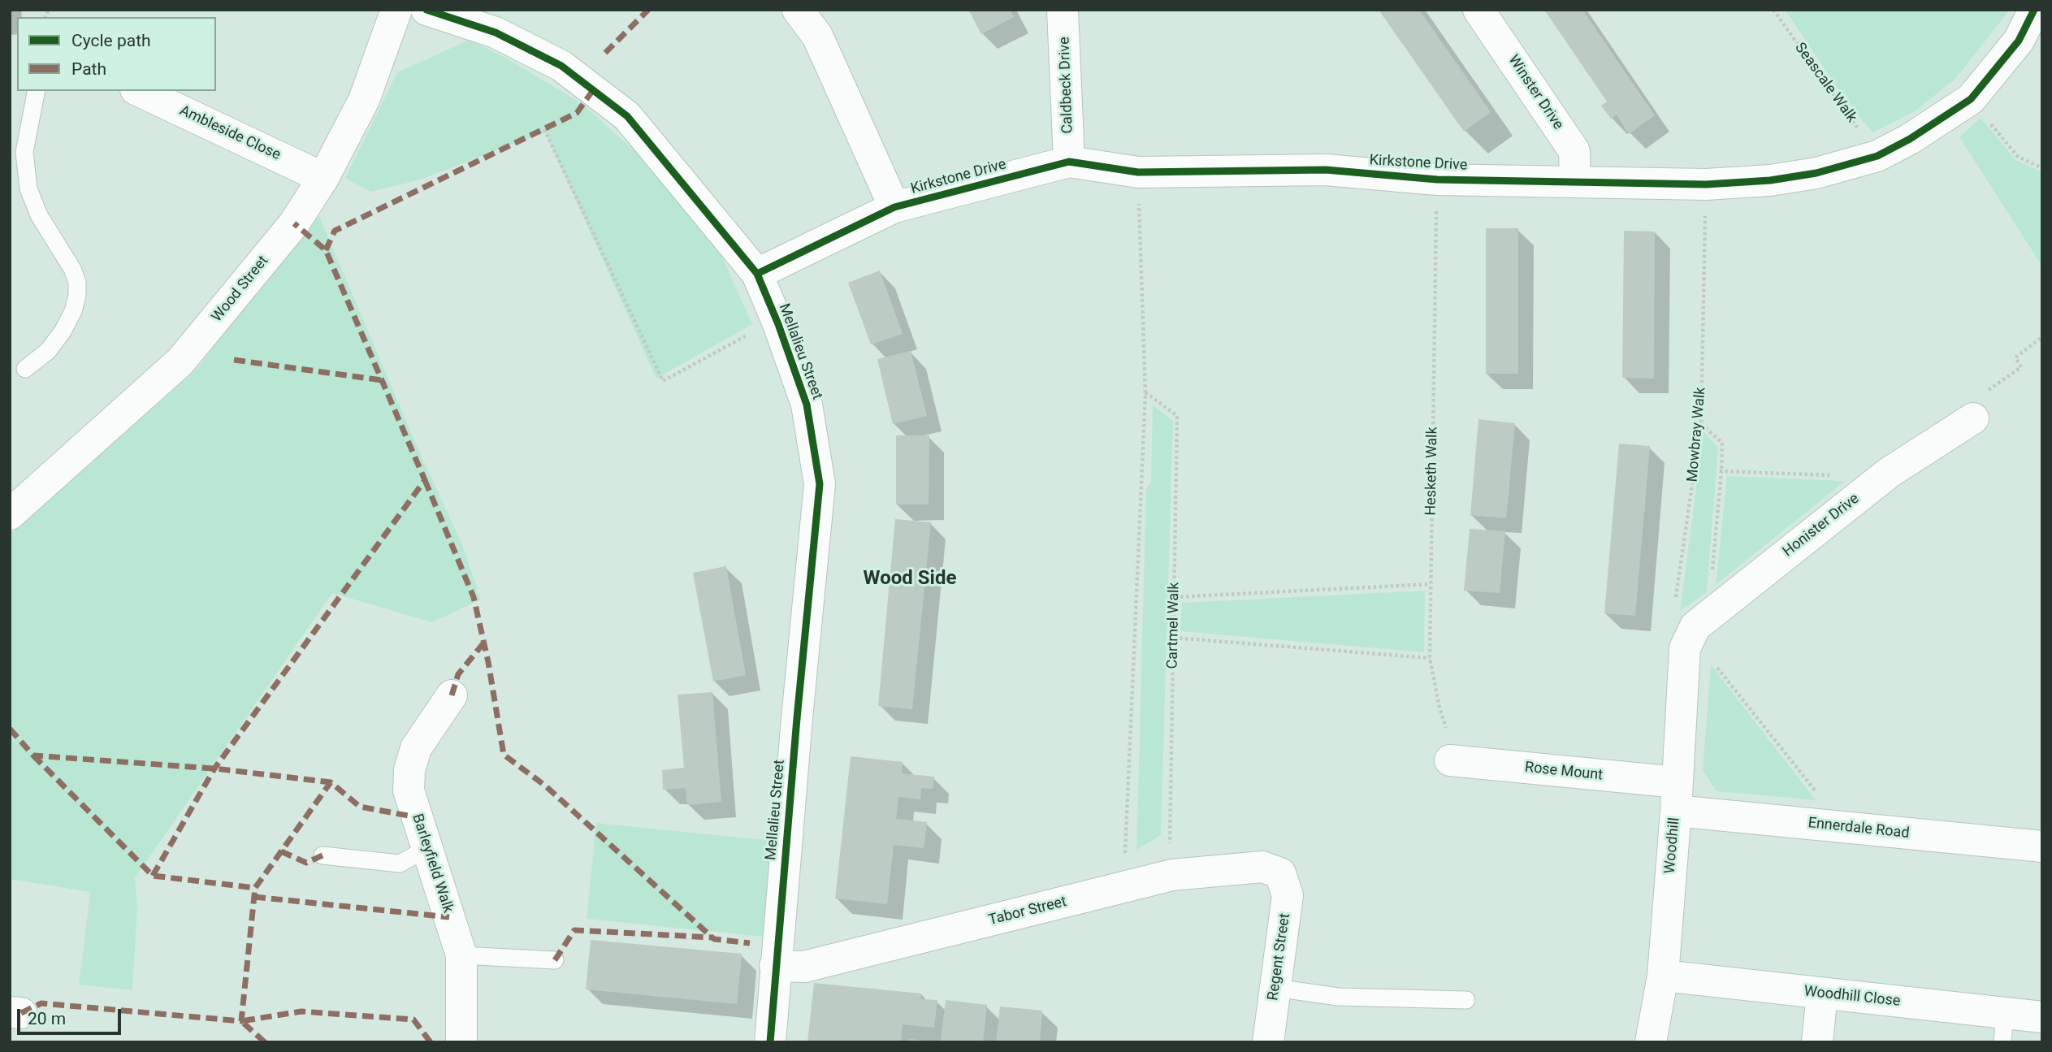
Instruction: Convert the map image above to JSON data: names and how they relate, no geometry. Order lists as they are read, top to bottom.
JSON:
{
  "streets": {
    "street": [
      "Caldbeck Drive",
      "Winster Drive",
      "Ambleside Close",
      "Kirkstone Drive",
      "Wood Street",
      "Mellalieu Street",
      "Honister Drive",
      "Rose Mount",
      "Ennerdale Road",
      "Woodhill",
      "Barleyfield Walk",
      "Tabor Street",
      "Regent Street",
      "Woodhill Close"
    ],
    "path": [
      "Seascale Walk",
      "Mowbray Walk",
      "Hesketh Walk",
      "Cartmel Walk"
    ]
  },
  "crossings": [
    ["Seascale Walk", "Kirkstone Drive"],
    ["Caldbeck Drive", "Kirkstone Drive"],
    ["Winster Drive", "Kirkstone Drive"],
    ["Ambleside Close", "Wood Street"],
    ["Kirkstone Drive", "Mellalieu Street"],
    ["Kirkstone Drive", "Mowbray Walk"],
    ["Kirkstone Drive", "Hesketh Walk"],
    ["Mellalieu Street", "Tabor Street"],
    ["Mowbray Walk", "Honister Drive"],
    ["Mowbray Walk", "Woodhill"],
    ["Hesketh Walk", "Rose Mount"],
    ["Honister Drive", "Woodhill"],
    ["Cartmel Walk", "Tabor Street"],
    ["Rose Mount", "Ennerdale Road"],
    ["Rose Mount", "Woodhill"],
    ["Ennerdale Road", "Woodhill"],
    ["Woodhill", "Woodhill Close"],
    ["Tabor Street", "Regent Street"]
  ],
  "districts": ["Wood Side"],
  "legend": ["Cycle path", "Path"],
  "scale_bar": "20 m"
}
